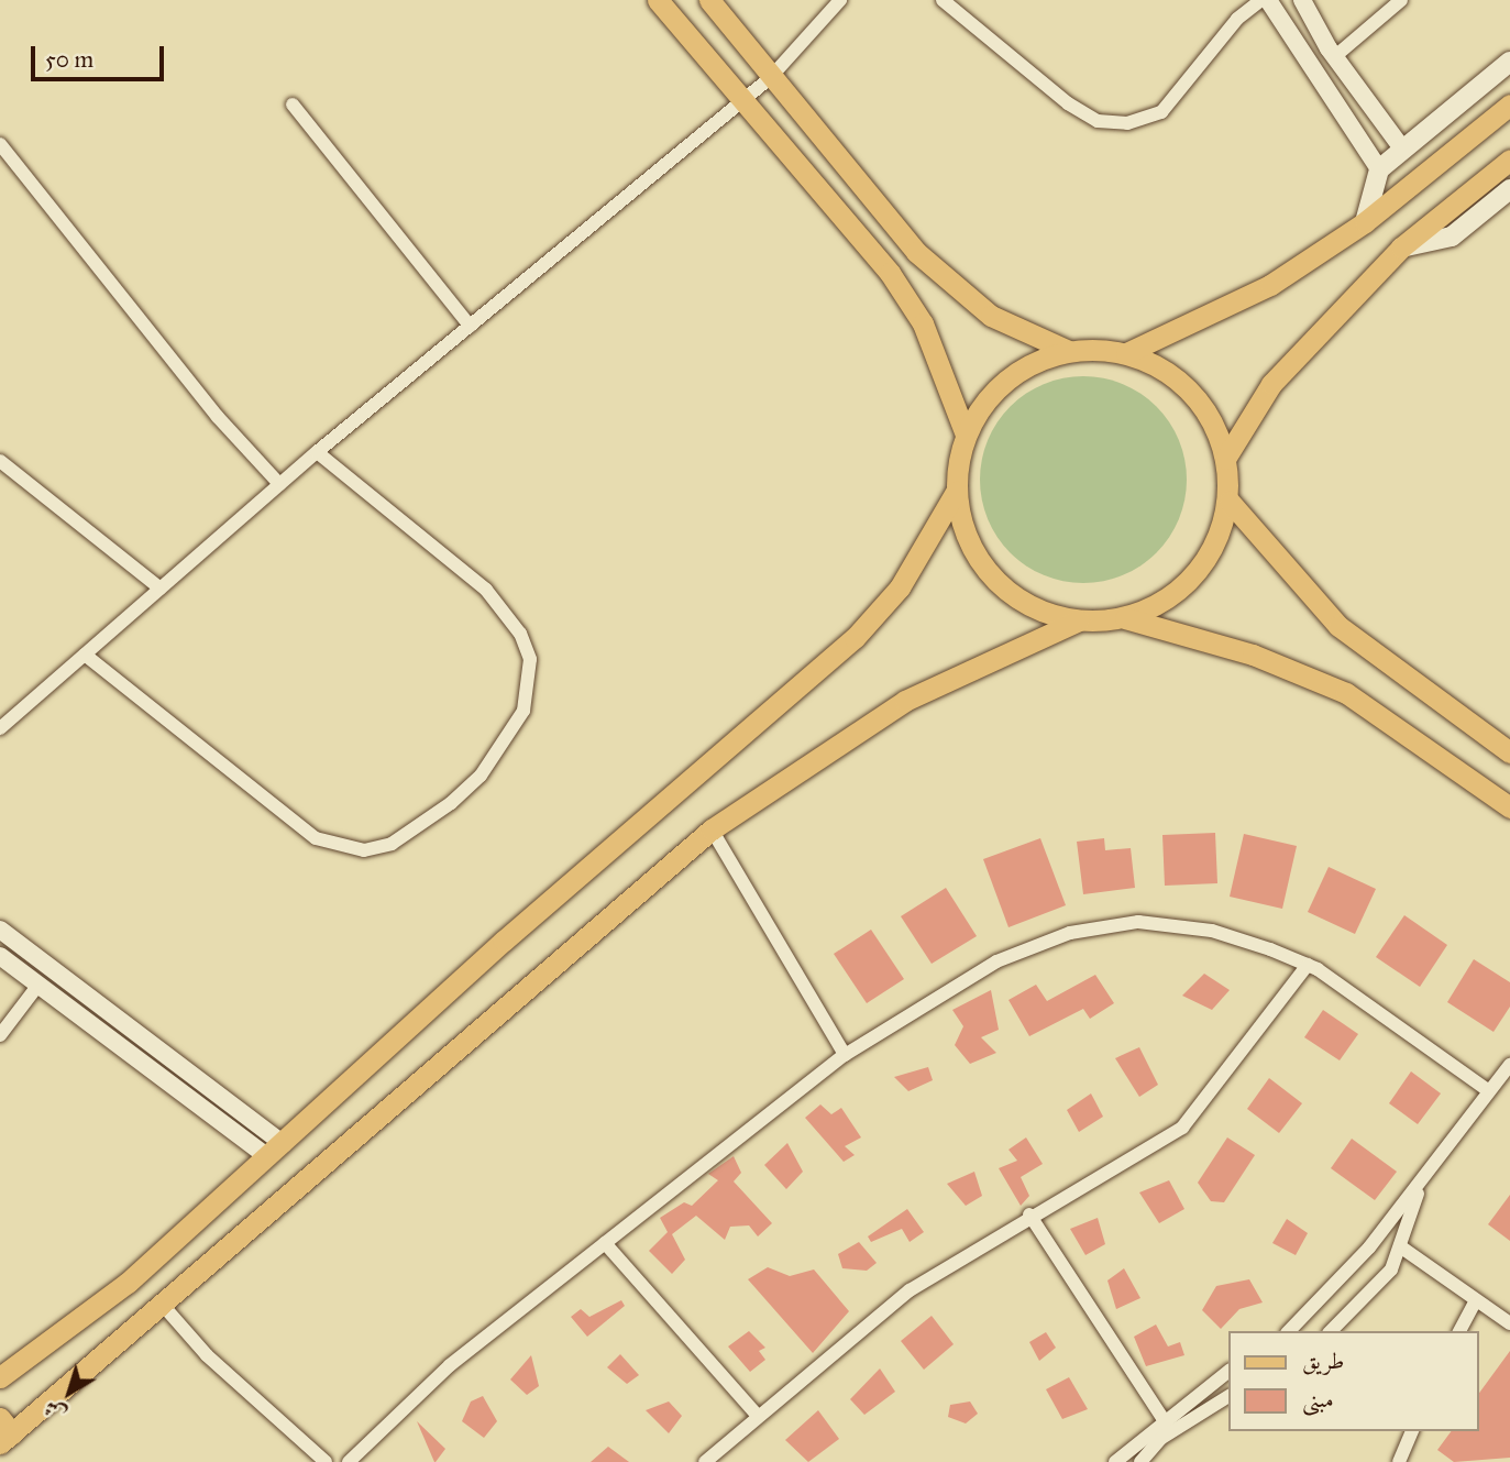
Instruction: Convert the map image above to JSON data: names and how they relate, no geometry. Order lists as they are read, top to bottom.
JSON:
{
  "legend": ["طريق", "مبنى"],
  "scale_bar": "50 m",
  "north": "bottom left"
}
